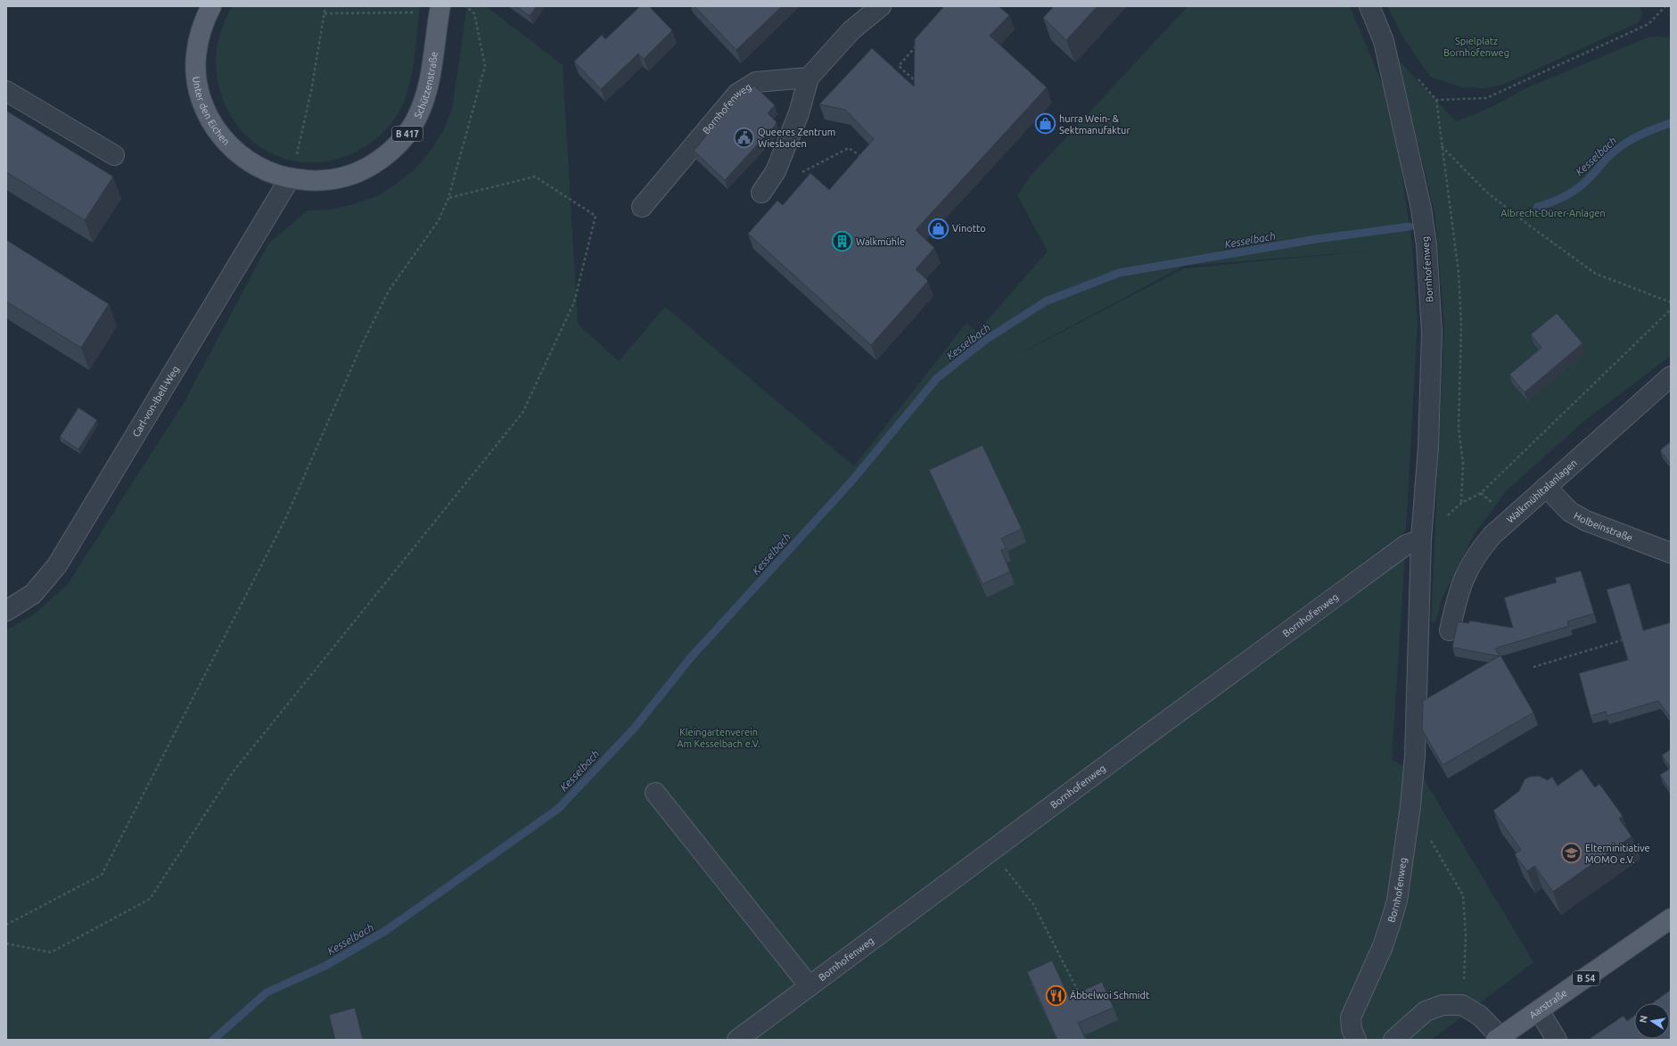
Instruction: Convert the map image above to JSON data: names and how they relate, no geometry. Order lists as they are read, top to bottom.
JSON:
{
  "streets": {
    "main road": [
      "Schützenstraße",
      "Unter den Eichen",
      "B 417",
      "B 54",
      "Aarstraße"
    ],
    "street": [
      "Bornhofenweg",
      "Carl-von-Ibell-Weg",
      "Walkmühltalanlagen",
      "Holbeinstraße"
    ]
  },
  "crossings": [
    ["Schützenstraße", "Unter den Eichen"],
    ["Schützenstraße", "Carl-von-Ibell-Weg"],
    ["Unter den Eichen", "Carl-von-Ibell-Weg"],
    ["Walkmühltalanlagen", "Holbeinstraße"]
  ],
  "water": ["Kesselbach"],
  "parks": ["Spielplatz Bornhofenweg", "Albrecht-Dürer-Anlagen", "Kleingartenverein Am Kesselbach e.V."],
  "places": {
    "shop": ["hurra Wein- & Sektmanufaktur", "Vinotto"],
    "public building": ["Queeres Zentrum Wiesbaden"],
    "building": ["Walkmühle"],
    "school or university": ["Elterninitiative MOMO e.V."],
    "restaurant": ["Äbbelwoi Schmidt"]
  },
  "north": "left"
}
